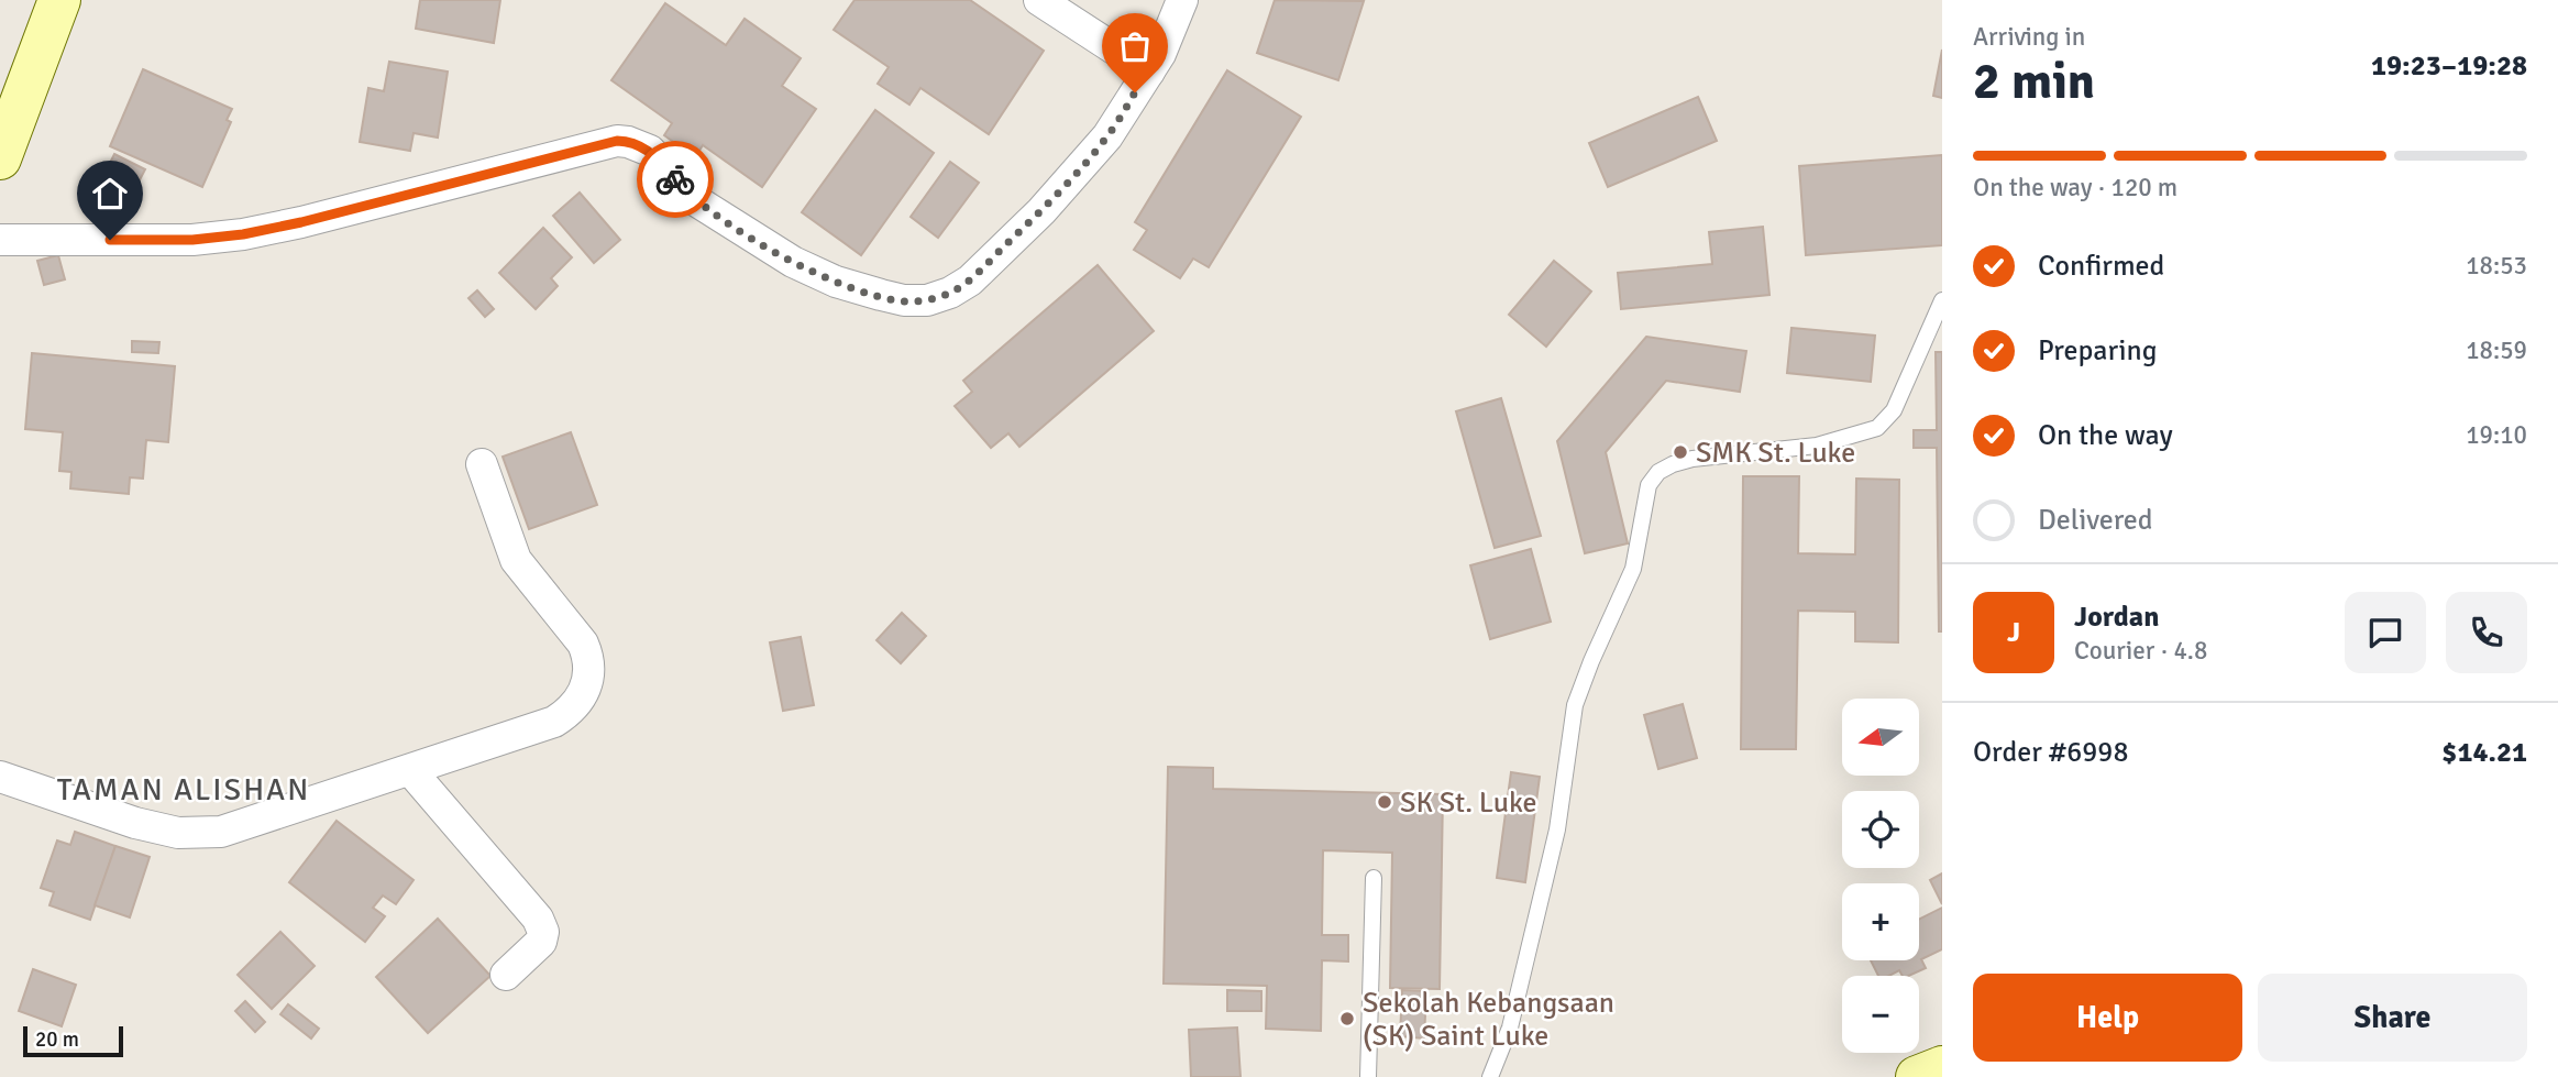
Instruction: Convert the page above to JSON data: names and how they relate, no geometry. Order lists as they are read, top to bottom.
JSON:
{
  "districts": ["TAMAN ALISHAN"],
  "places": ["SMK St. Luke", "SK St. Luke", "Sekolah Kebangsaan (SK) Saint Luke"],
  "scale_bar": "20 m",
  "north": "left",
  "page": {
    "heading": ["2 min", "Arriving in", "19:23–19:28"],
    "panel": [
      "Jordan",
      "Courier · 4.8",
      "Order #6998",
      "$14.21"
    ],
    "bar": "On the way · 120 m",
    "list": [
      ["Confirmed", "18:53"],
      ["Preparing", "18:59"],
      ["On the way", "19:10"],
      "Delivered"
    ],
    "round": "J",
    "map_buttons": ["+", "−"],
    "buttons": ["Help", "Share"],
    "scale": "20 m"
  }
}
